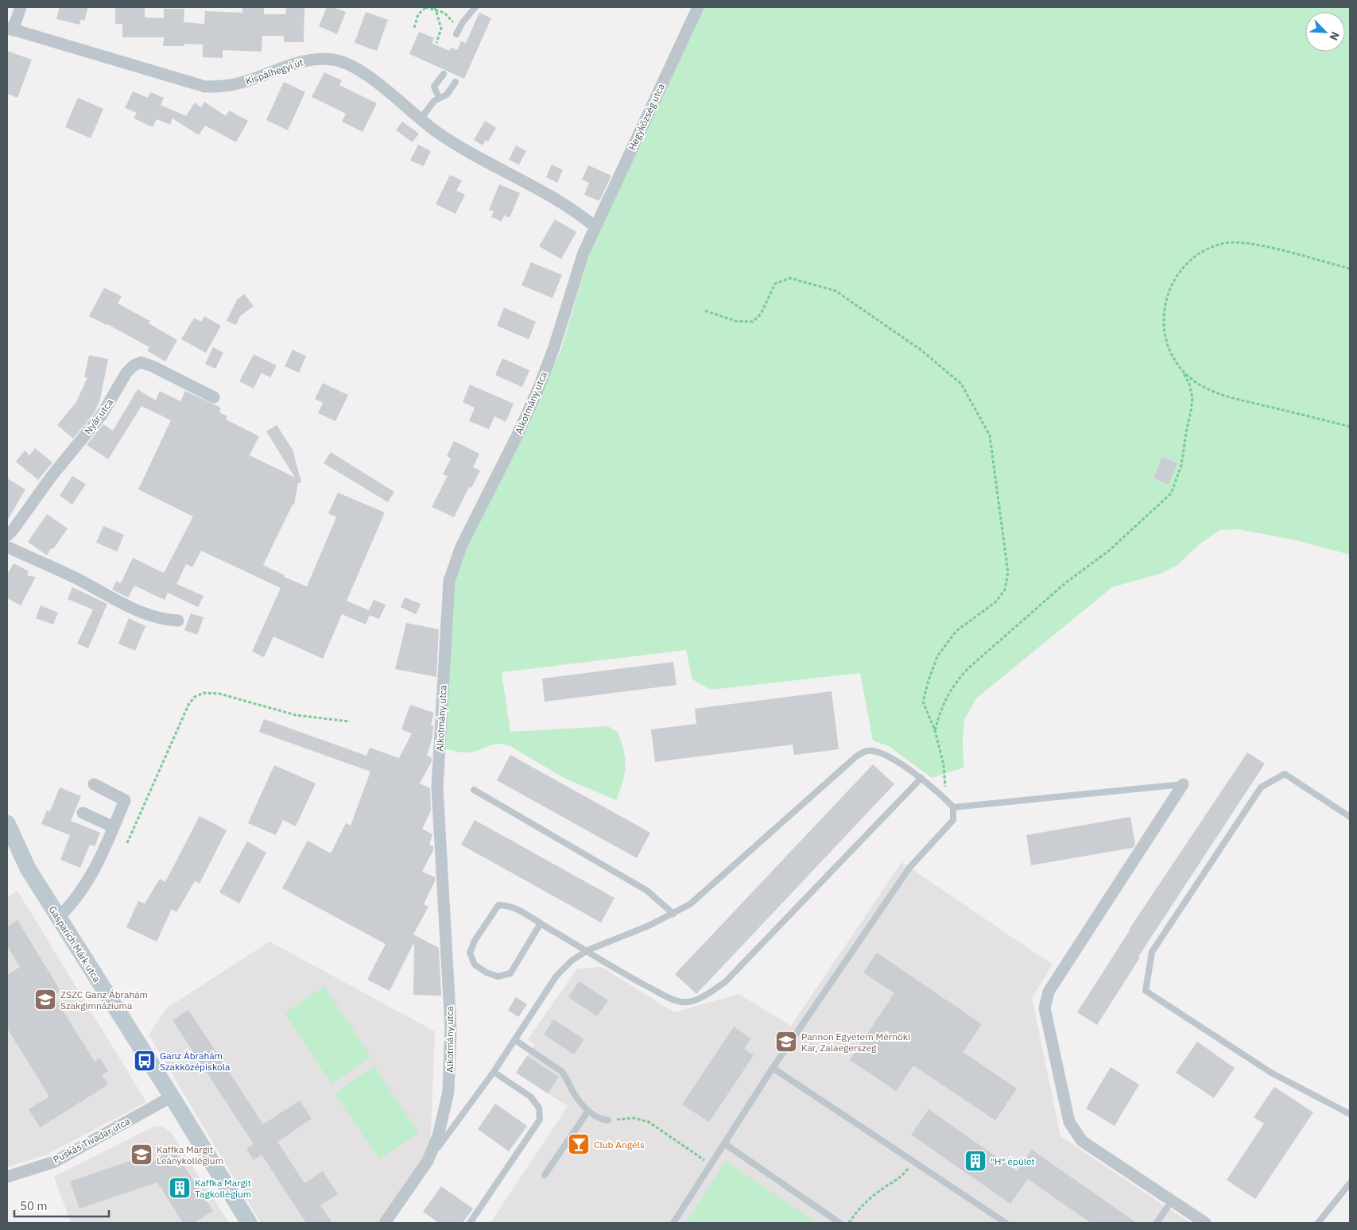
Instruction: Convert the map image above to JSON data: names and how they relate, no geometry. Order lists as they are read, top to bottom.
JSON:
{
  "streets": {
    "street": [
      "Kispálhegyi út",
      "Hegyközség utca",
      "Alkotmány utca",
      "Nyár utca",
      "Gasparich Márk utca",
      "Puskás Tivadar utca"
    ]
  },
  "crossings": [
    ["Kispálhegyi út", "Hegyközség utca"],
    ["Kispálhegyi út", "Alkotmány utca"],
    ["Hegyközség utca", "Alkotmány utca"],
    ["Gasparich Márk utca", "Puskás Tivadar utca"]
  ],
  "places": {
    "school or university": ["ZSZC Ganz Ábrahám Szakgimnáziuma", "Pannon Egyetem Mérnöki Kar, Zalaegerszeg", "Kaffka Margit Leánykollégium"],
    "bus stop": ["Ganz Ábrahám Szakközépiskola"],
    "bar": ["Club Angels"],
    "building": ["\"H\" épület", "Kaffka Margit Tagkollégium"]
  },
  "scale_bar": "50 m",
  "north": "bottom right"
}
